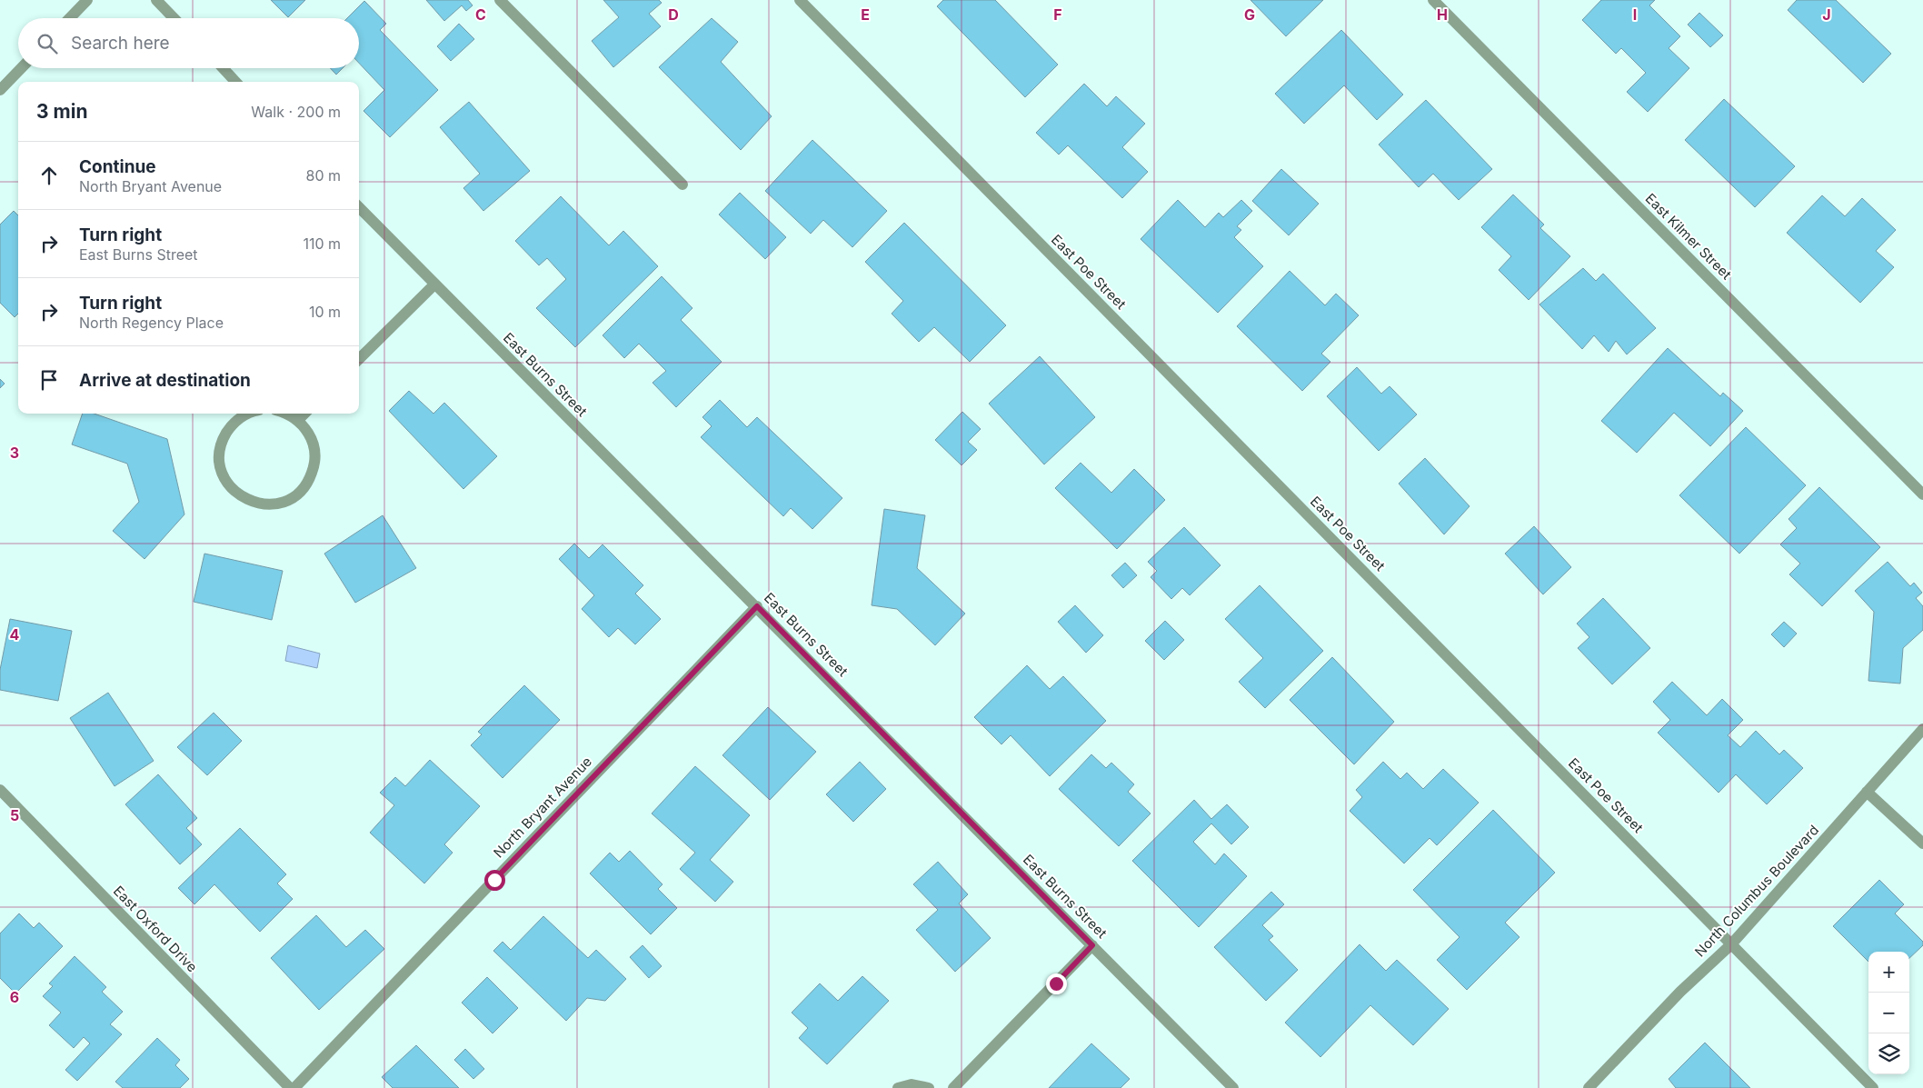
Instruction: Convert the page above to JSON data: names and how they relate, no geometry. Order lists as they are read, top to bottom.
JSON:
{
  "streets": {
    "street": [
      "East Kilmer Street",
      "East Poe Street",
      "East Burns Street",
      "North Bryant Avenue",
      "North Columbus Boulevard",
      "East Oxford Drive"
    ]
  },
  "crossings": [
    ["East Poe Street", "North Columbus Boulevard"],
    ["East Burns Street", "North Bryant Avenue"]
  ],
  "page": {
    "search": "Search here",
    "heading": ["3 min", "Walk · 200 m"],
    "list": [
      ["Continue", "North Bryant Avenue", "80 m"],
      ["Turn right", "East Burns Street", "110 m"],
      ["Turn right", "North Regency Place", "10 m"],
      "Arrive at destination"
    ],
    "map_buttons": ["+", "−"]
  },
  "grid": {
    "columns": [
      "C",
      "D",
      "E",
      "F",
      "G",
      "H",
      "I",
      "J"
    ],
    "rows": [
      "3",
      "4",
      "5",
      "6"
    ]
  }
}
